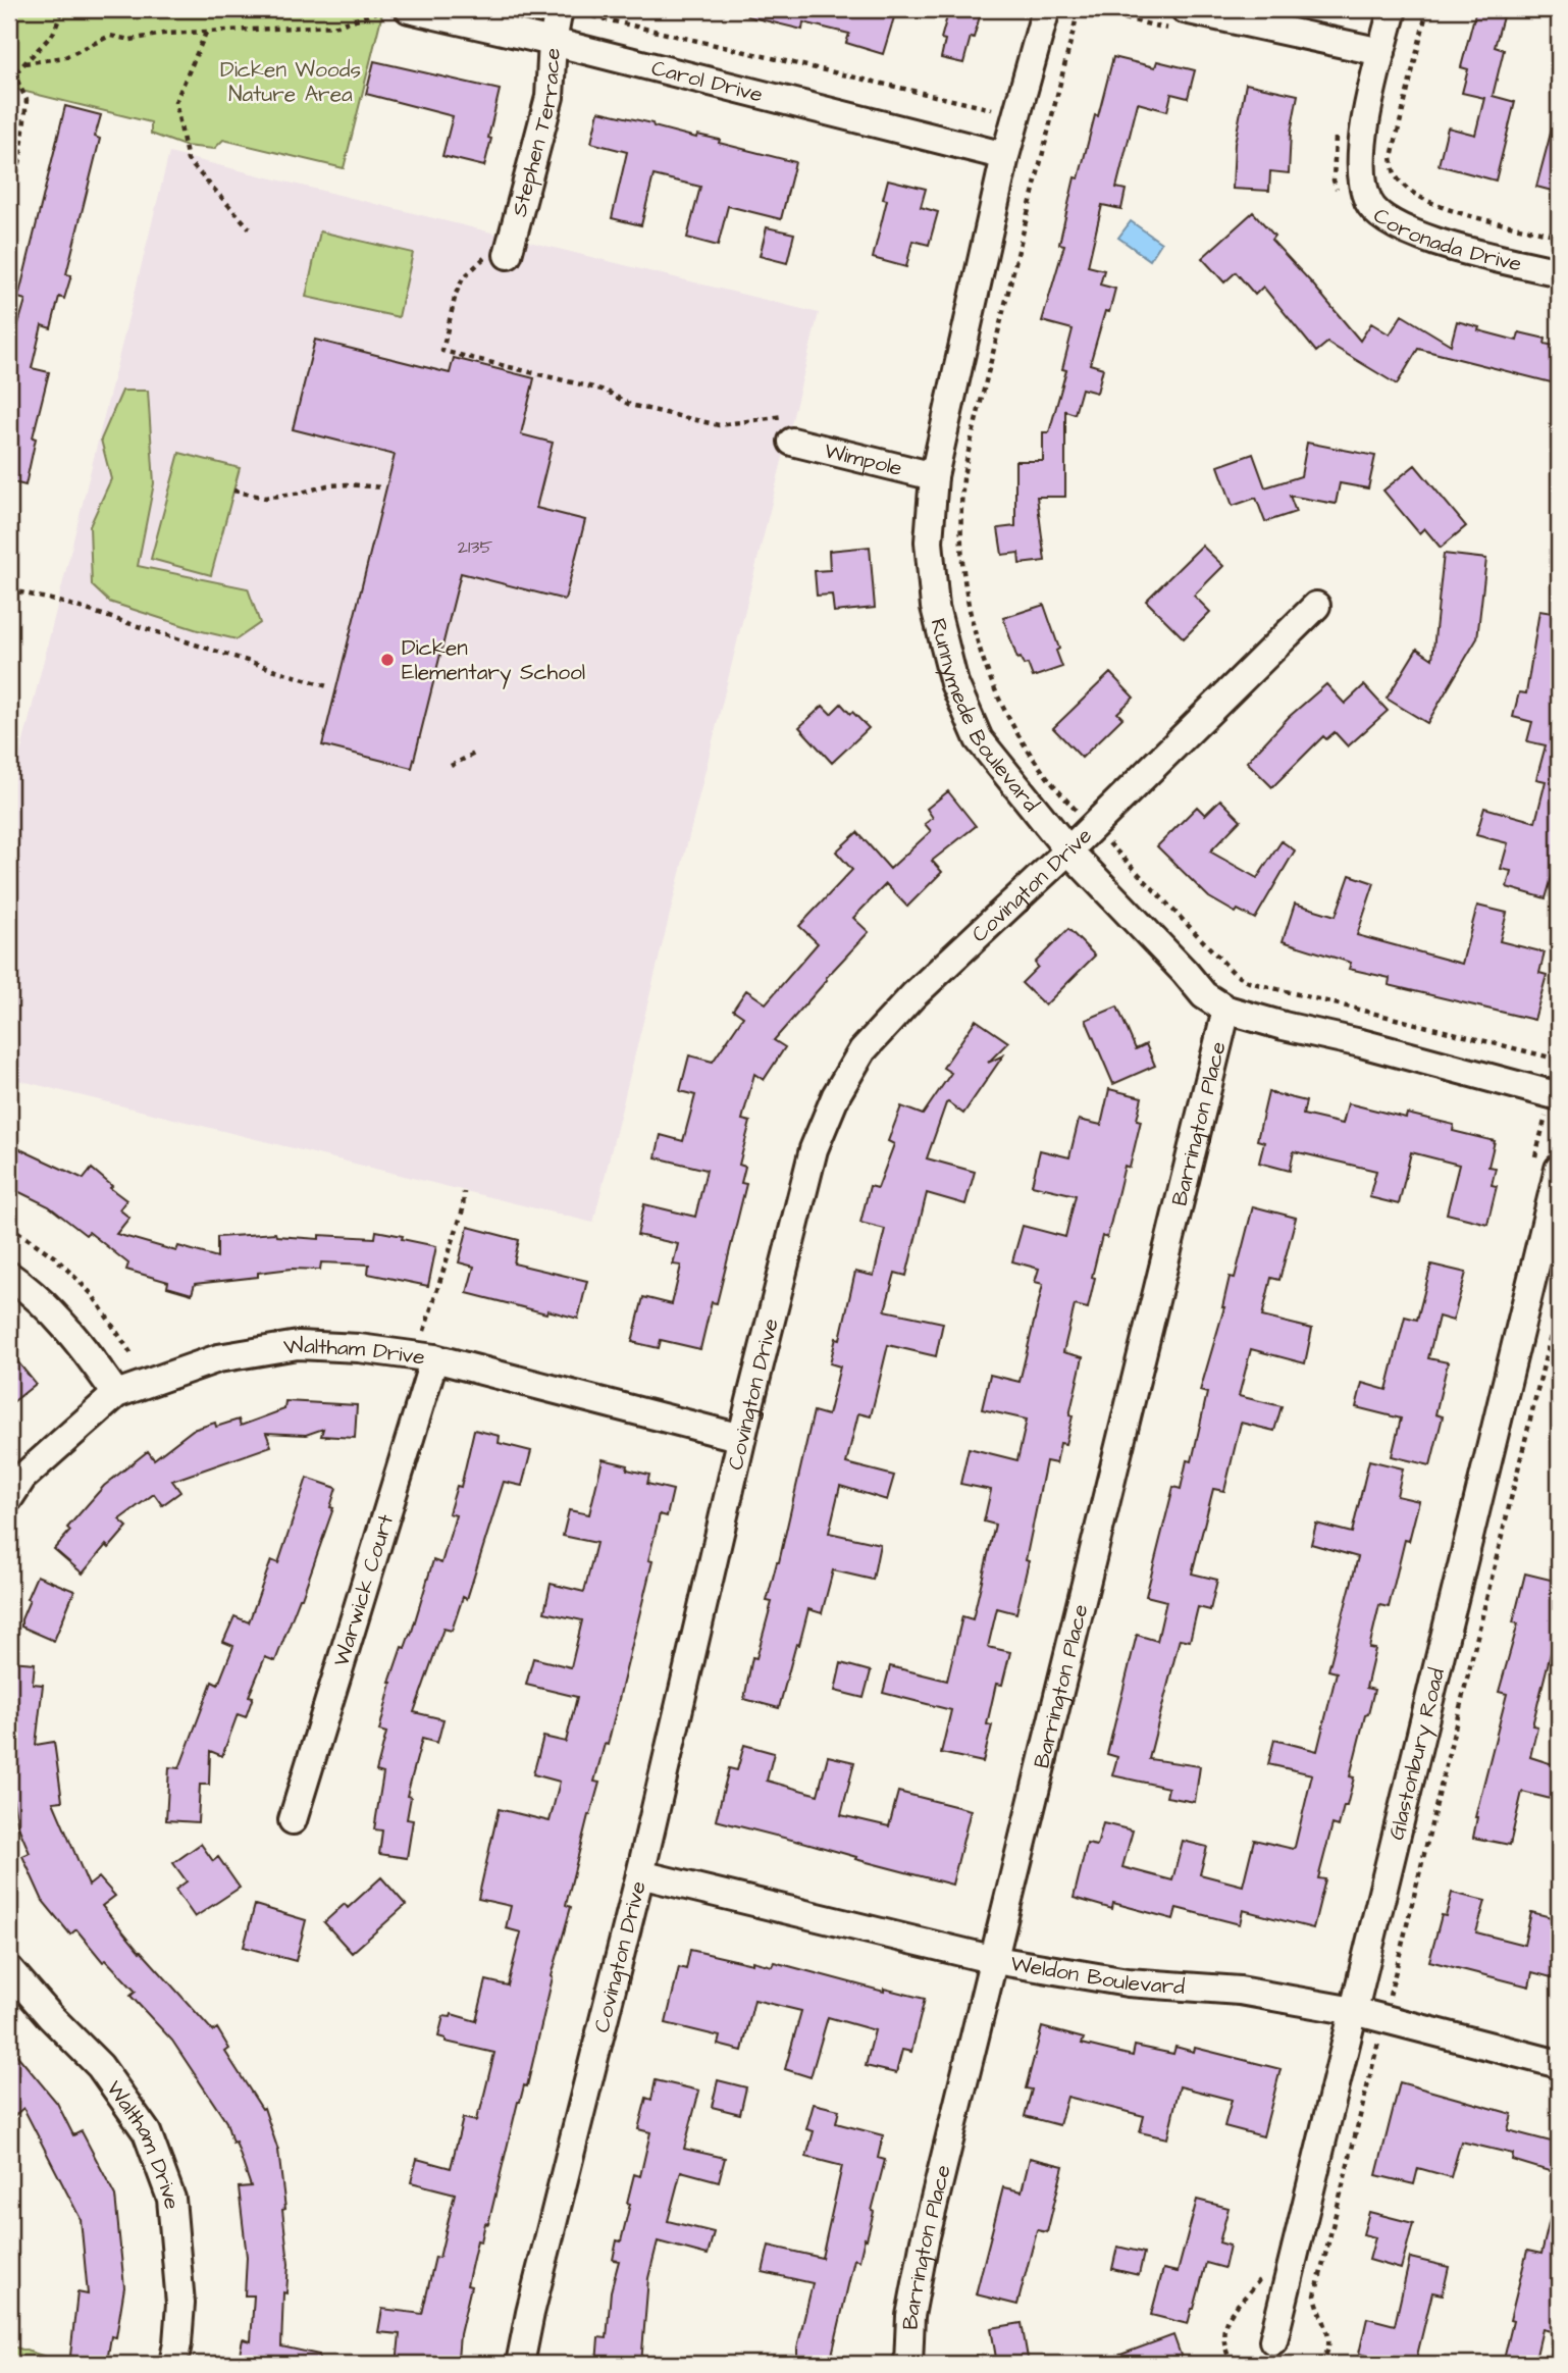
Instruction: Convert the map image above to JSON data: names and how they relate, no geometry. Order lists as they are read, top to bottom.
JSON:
{
  "streets": {
    "street": [
      "Carol Drive",
      "Stephen Terrace",
      "Coronada Drive",
      "Wimpole",
      "Runnymede Boulevard",
      "Covington Drive",
      "Barrington Place",
      "Waltham Drive",
      "Warwick Court",
      "Glastonbury Road",
      "Weldon Boulevard"
    ]
  },
  "crossings": [
    ["Carol Drive", "Stephen Terrace"],
    ["Carol Drive", "Runnymede Boulevard"],
    ["Wimpole", "Runnymede Boulevard"],
    ["Runnymede Boulevard", "Covington Drive"],
    ["Runnymede Boulevard", "Barrington Place"],
    ["Covington Drive", "Waltham Drive"],
    ["Covington Drive", "Weldon Boulevard"],
    ["Barrington Place", "Weldon Boulevard"],
    ["Waltham Drive", "Warwick Court"],
    ["Glastonbury Road", "Weldon Boulevard"]
  ],
  "parks": ["Dicken Woods Nature Area"],
  "places": ["Dicken Elementary School"],
  "house_numbers": ["2135"]
}
